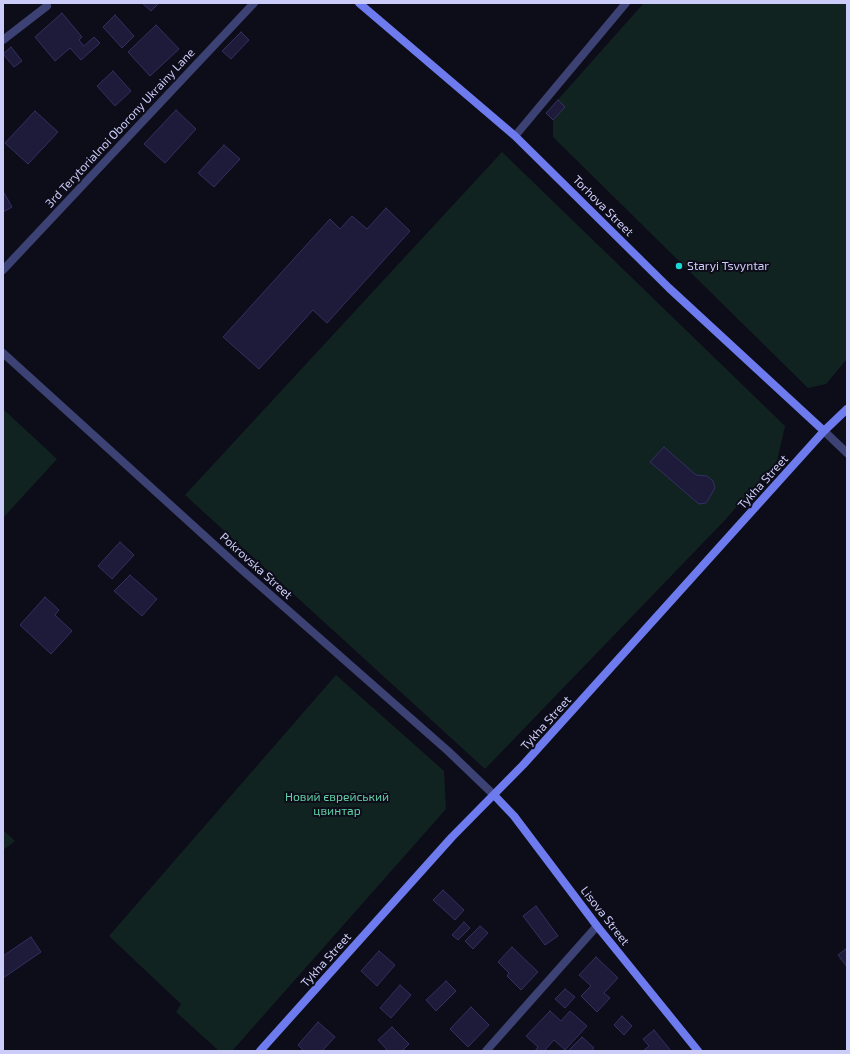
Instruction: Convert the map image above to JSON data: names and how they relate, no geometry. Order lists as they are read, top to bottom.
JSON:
{
  "streets": {
    "main road": ["Torhova Street", "Tykha Street", "Lisova Street"],
    "street": ["3rd Terytorialnoi Oborony Ukrainy Lane", "Pokrovska Street"]
  },
  "crossings": [
    ["Torhova Street", "Tykha Street"],
    ["Tykha Street", "Pokrovska Street"],
    ["Tykha Street", "Lisova Street"],
    ["Pokrovska Street", "Lisova Street"]
  ],
  "parks": ["Новий єврейський цвинтар"],
  "places": ["Staryi Tsvyntar"]
}
